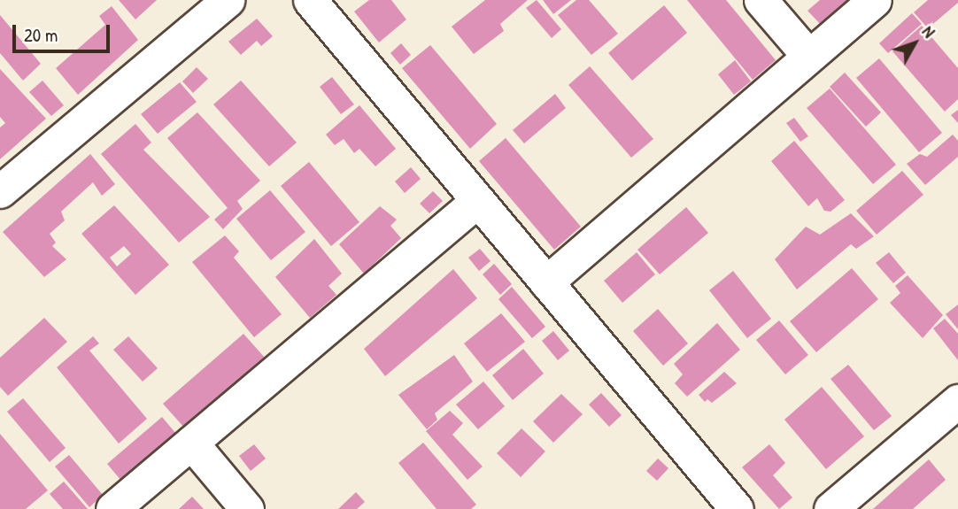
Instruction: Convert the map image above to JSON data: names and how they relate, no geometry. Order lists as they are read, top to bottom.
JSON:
{
  "scale_bar": "20 m",
  "north": "top right"
}
